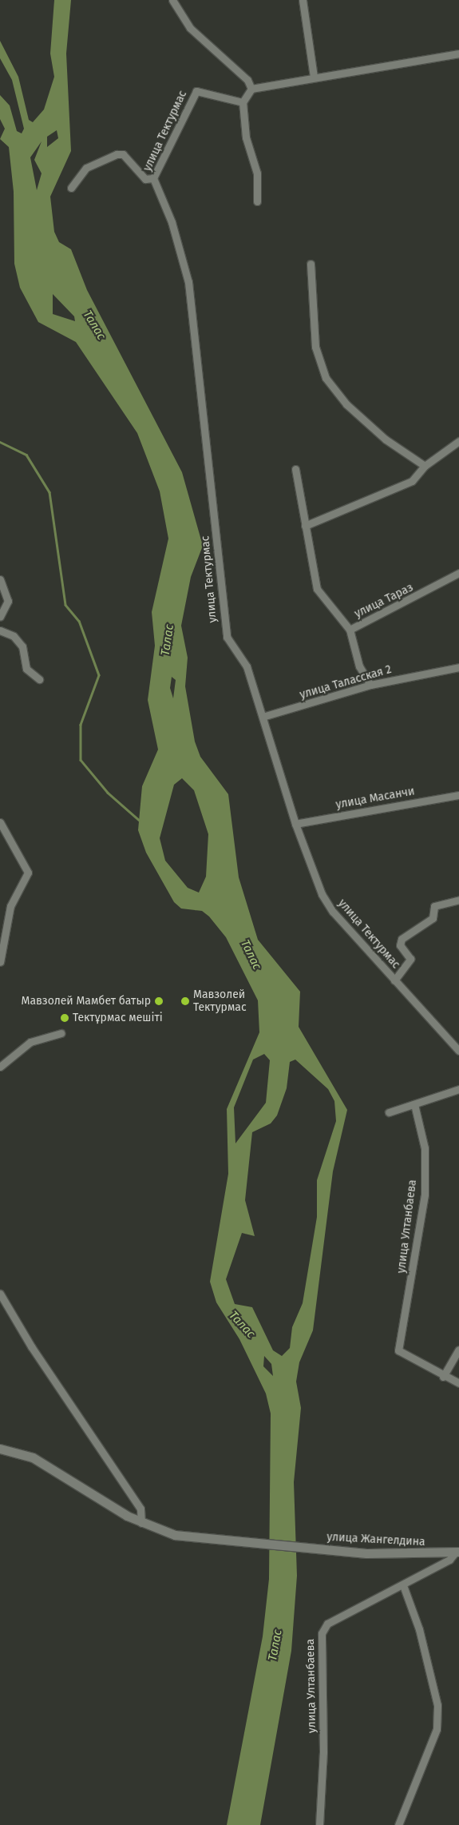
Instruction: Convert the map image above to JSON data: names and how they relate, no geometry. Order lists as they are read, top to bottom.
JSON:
{
  "streets": {
    "street": [
      "улица Тектурмас",
      "улица Тараз",
      "улица Таласская 2",
      "улица Масанчи",
      "улица Ултанбаева",
      "улица Жангелдина"
    ]
  },
  "crossings": [
    ["улица Тектурмас", "улица Таласская 2"],
    ["улица Тектурмас", "улица Масанчи"],
    ["улица Тараз", "улица Таласская 2"],
    ["улица Ултанбаева", "улица Жангелдина"]
  ],
  "water": ["Талас"],
  "places": ["Мавзолей Мамбет батыр", "Мавзолей Тектурмас", "Тектұрмас мешіті"]
}
